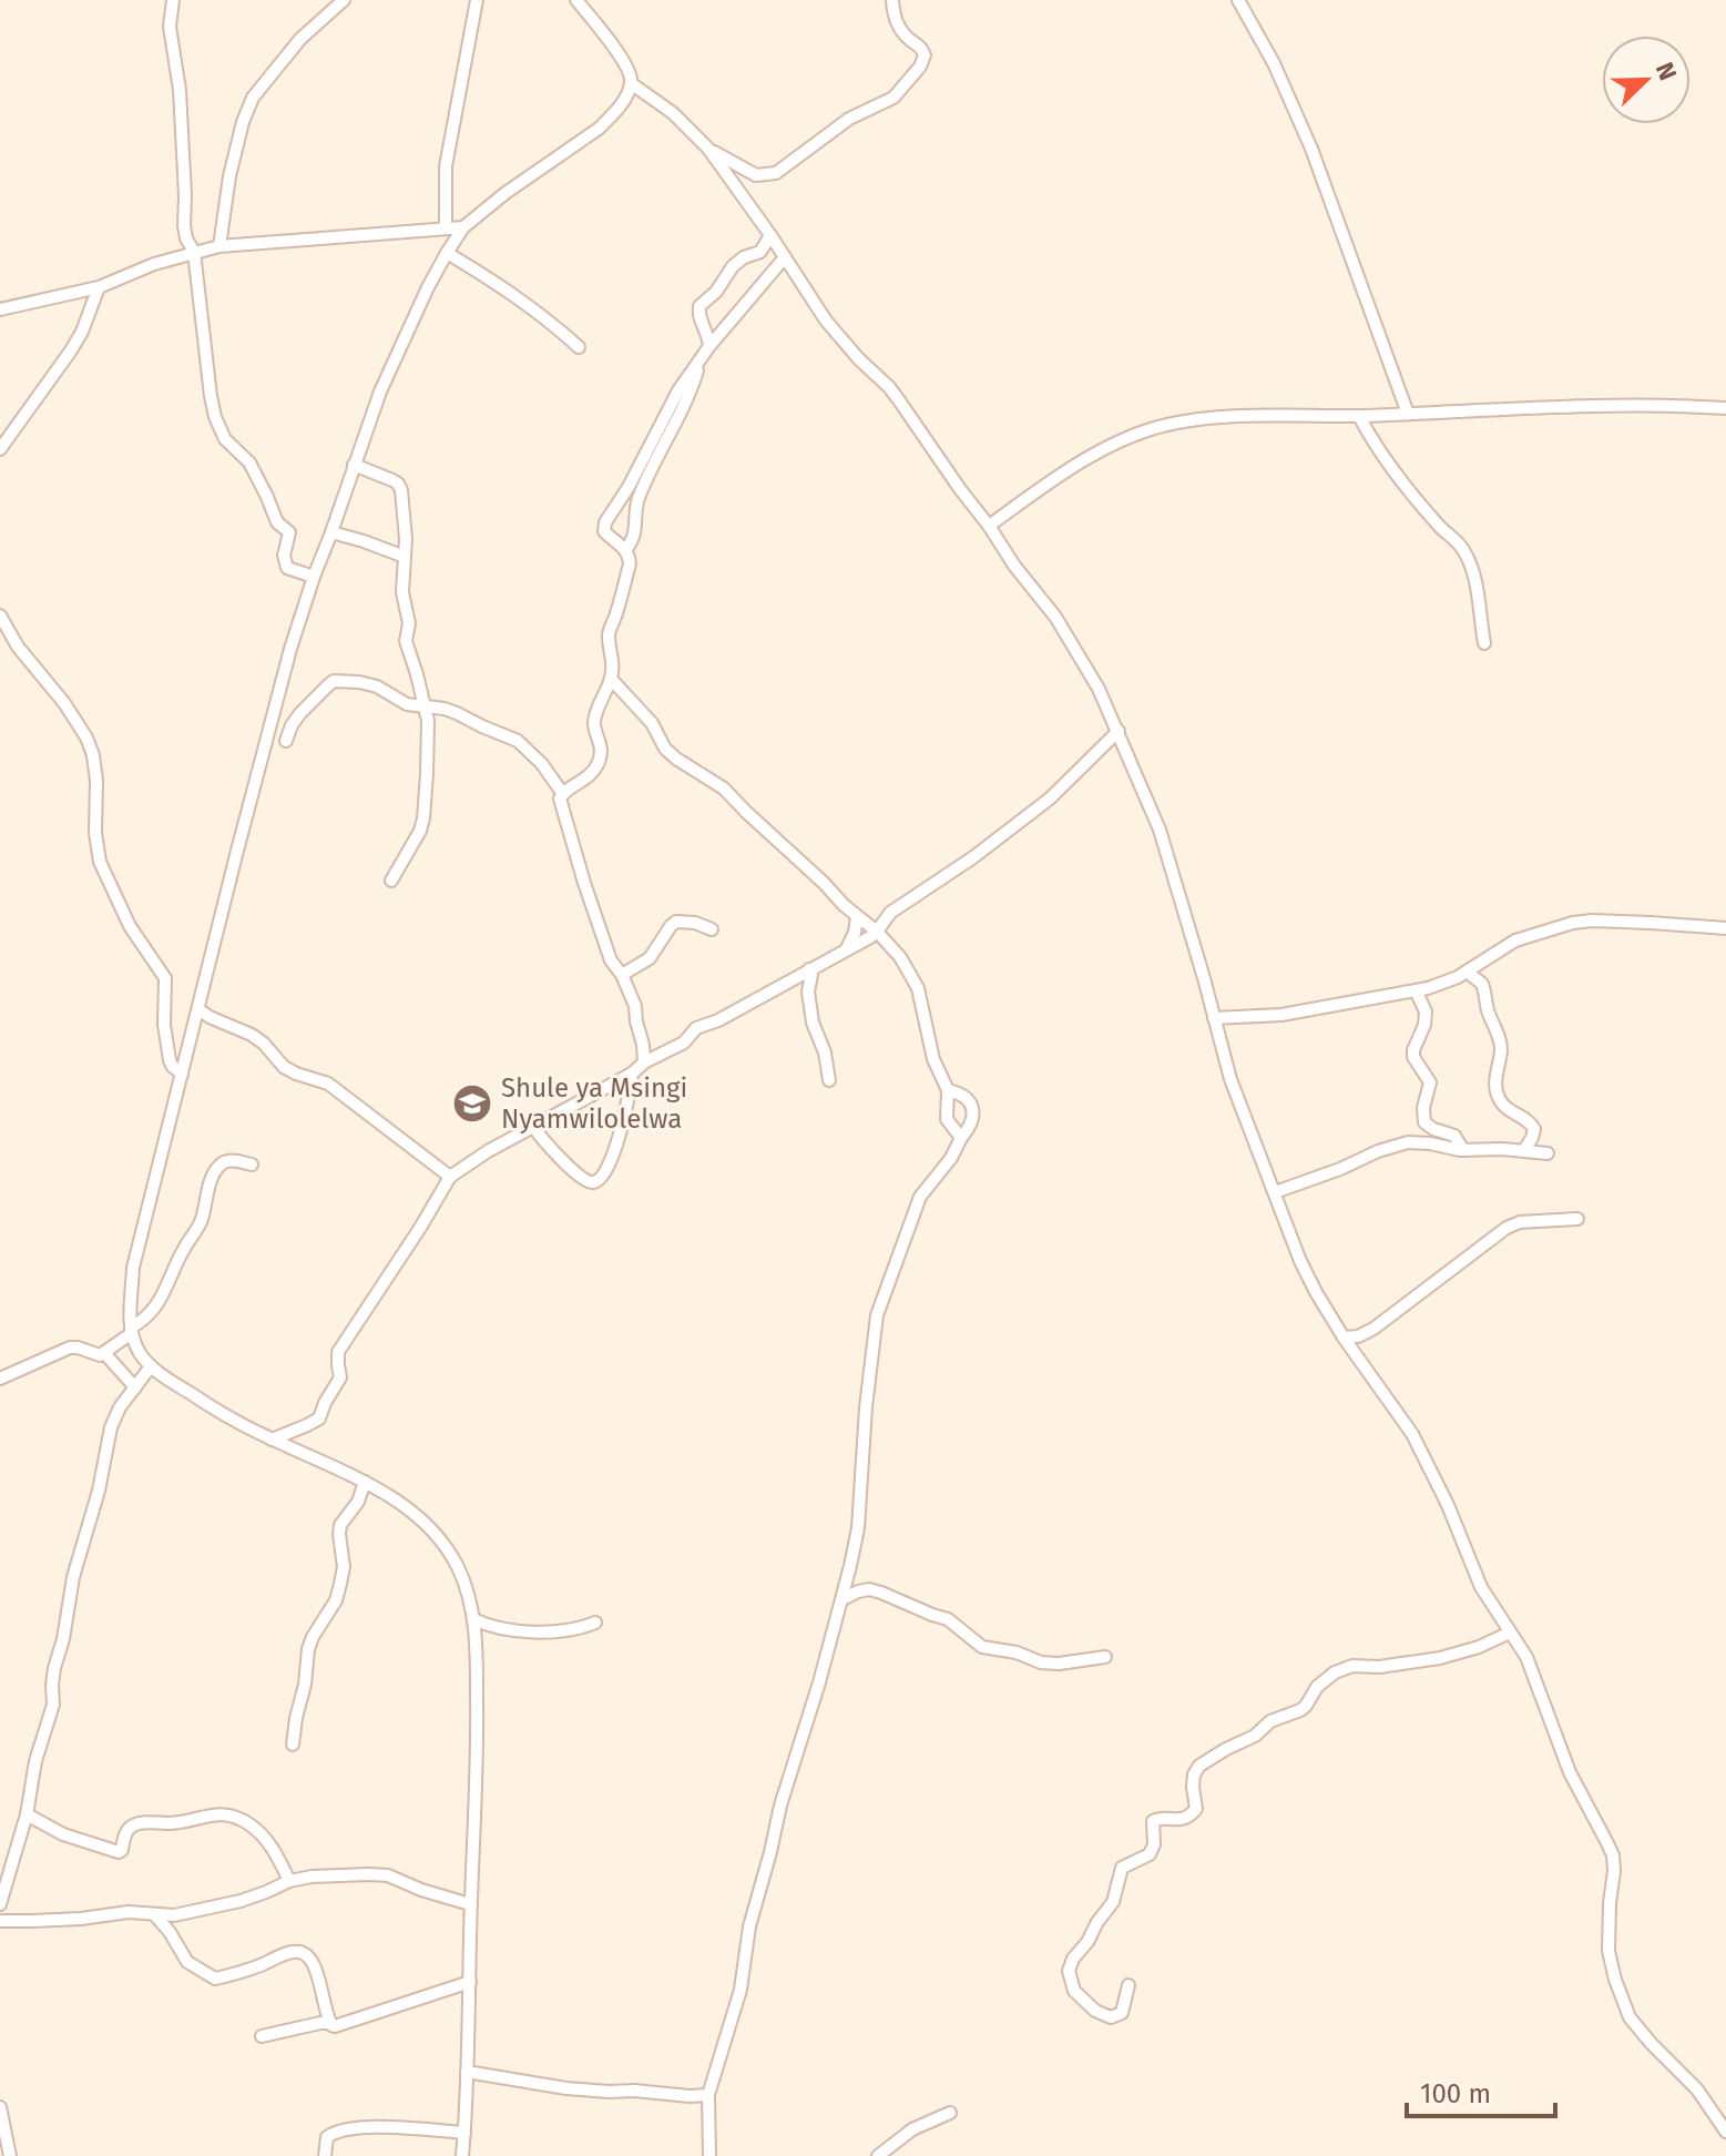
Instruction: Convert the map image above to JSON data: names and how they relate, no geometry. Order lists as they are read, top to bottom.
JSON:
{
  "places": {
    "school or university": ["Shule ya Msingi Nyamwilolelwa"]
  },
  "scale_bar": "100 m",
  "north": "top right"
}
